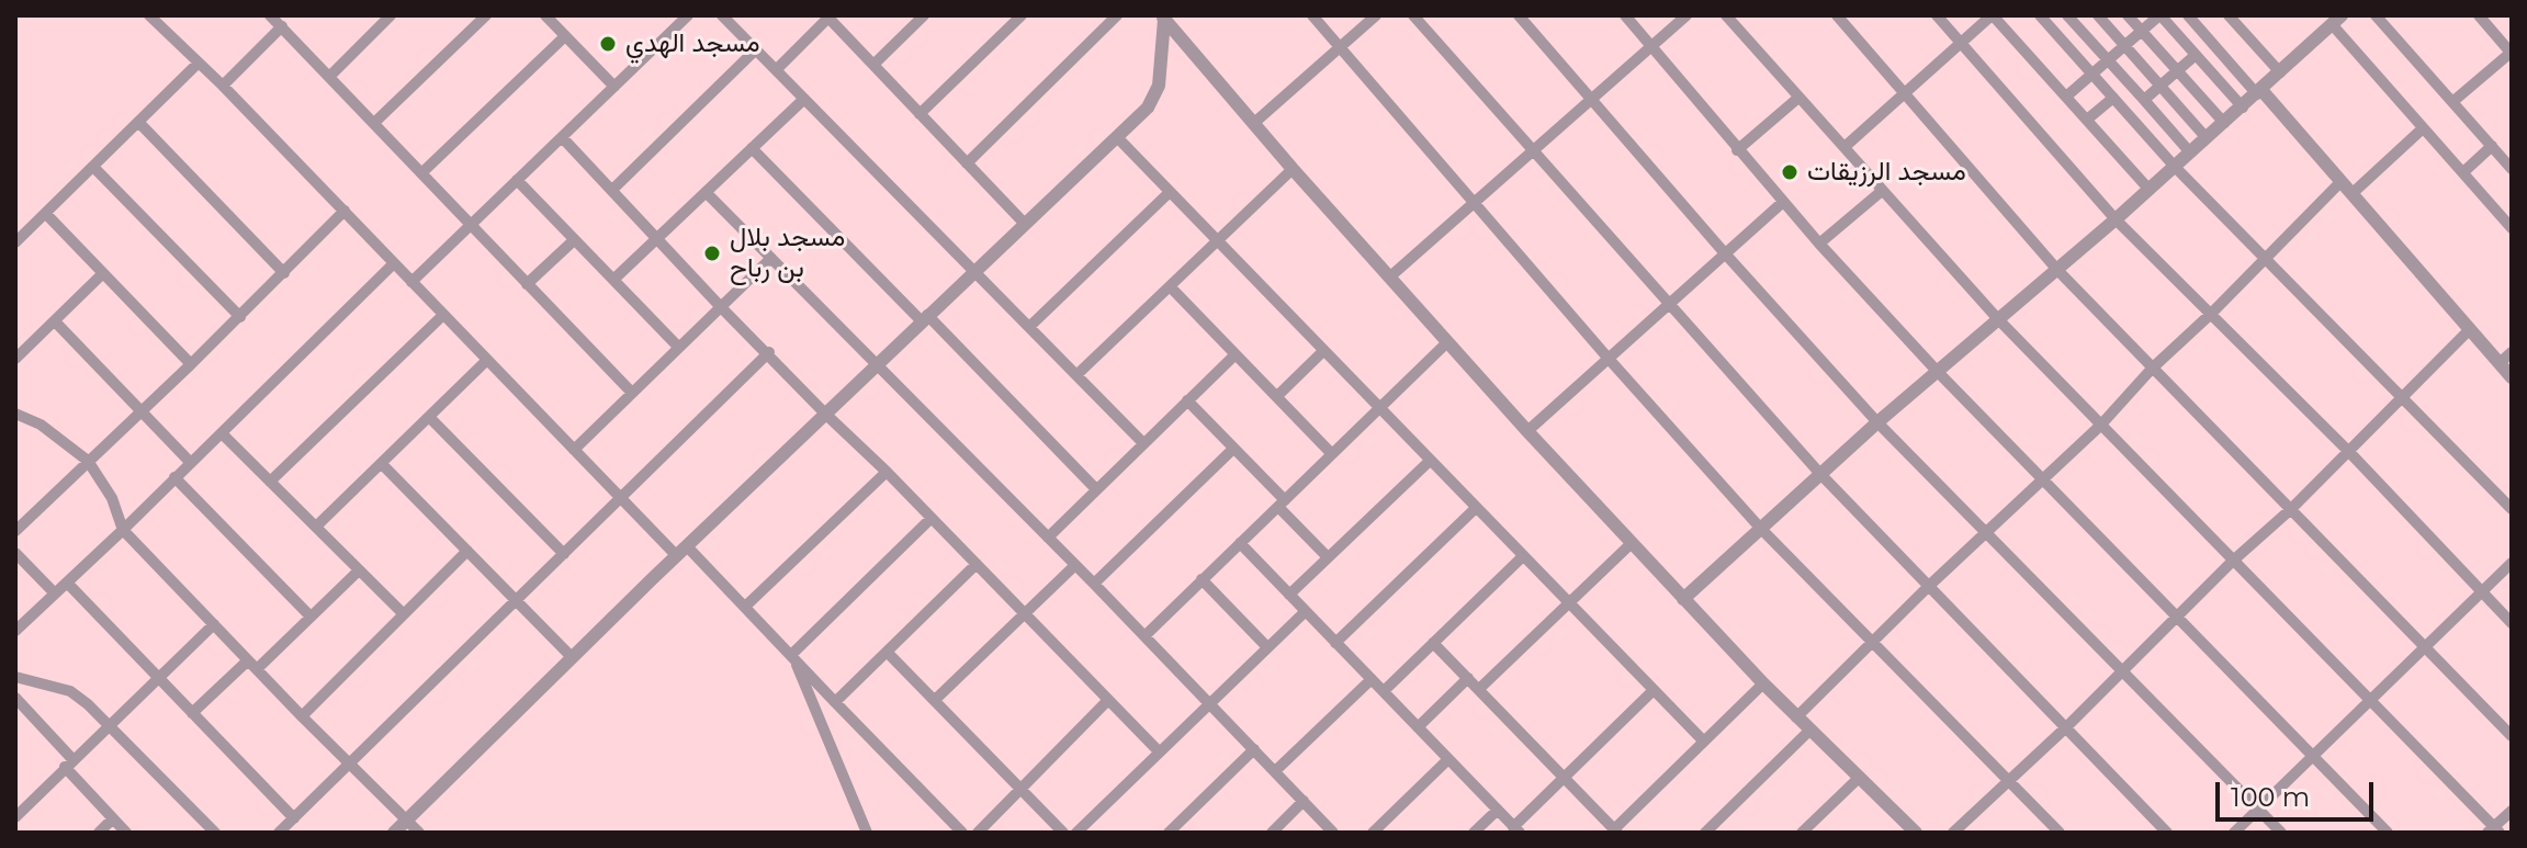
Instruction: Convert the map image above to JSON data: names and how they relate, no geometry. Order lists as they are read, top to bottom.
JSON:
{
  "places": ["مسجد الهدي", "مسجد الرزيقات", "مسجد بلال بن رباح"],
  "scale_bar": "100 m"
}
